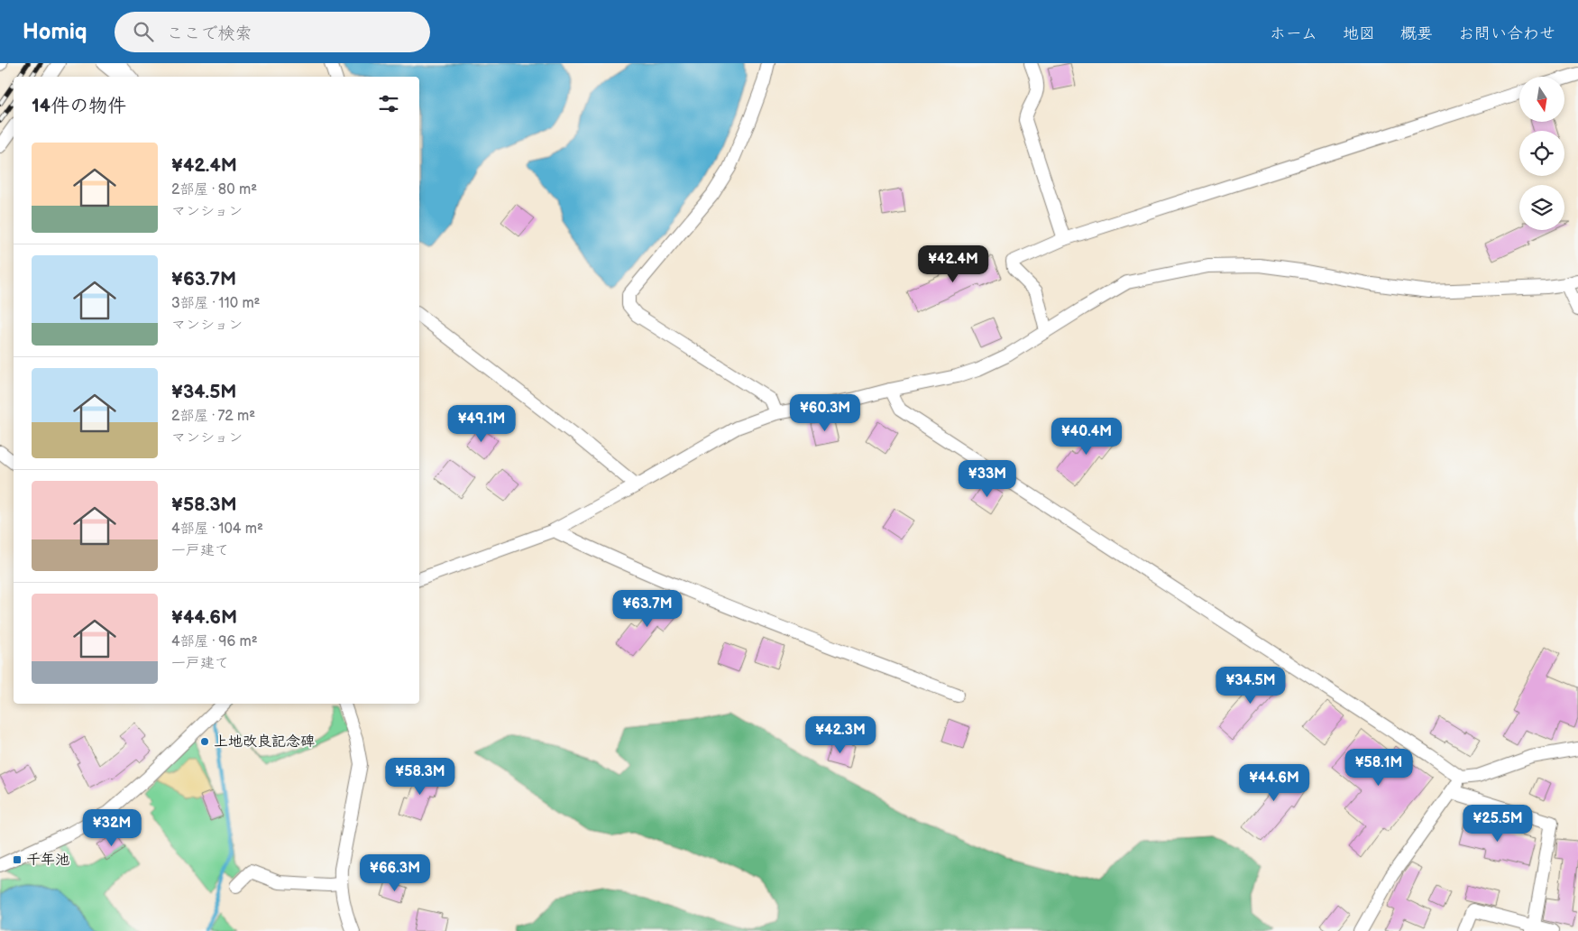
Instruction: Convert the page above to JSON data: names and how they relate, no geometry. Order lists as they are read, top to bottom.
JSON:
{
  "places": {
    "other": ["上地改良記念碑"],
    "transit": ["千年池"]
  },
  "north": "bottom",
  "page": {
    "header": "Homiq",
    "search": "ここで検索",
    "nav": [
      "ホーム",
      "地図",
      "概要",
      "お問い合わせ"
    ],
    "heading": "14件の物件",
    "list": [
      {
        "name": "¥42.4M",
        "note": "2部屋 · 80 m² · マンション"
      },
      {
        "name": "¥63.7M",
        "note": "3部屋 · 110 m² · マンション"
      },
      {
        "name": "¥34.5M",
        "note": "2部屋 · 72 m² · マンション"
      },
      {
        "name": "¥58.3M",
        "note": "4部屋 · 104 m² · 一戸建て"
      },
      {
        "name": "¥44.6M",
        "note": "4部屋 · 96 m² · 一戸建て"
      }
    ],
    "price": [
      "¥42.4M",
      "¥60.3M",
      "¥49.1M",
      "¥40.4M",
      "¥33M",
      "¥63.7M",
      "¥34.5M",
      "¥42.3M",
      "¥58.1M",
      "¥58.3M",
      "¥44.6M",
      "¥25.5M",
      "¥32M",
      "¥66.3M"
    ]
  }
}
